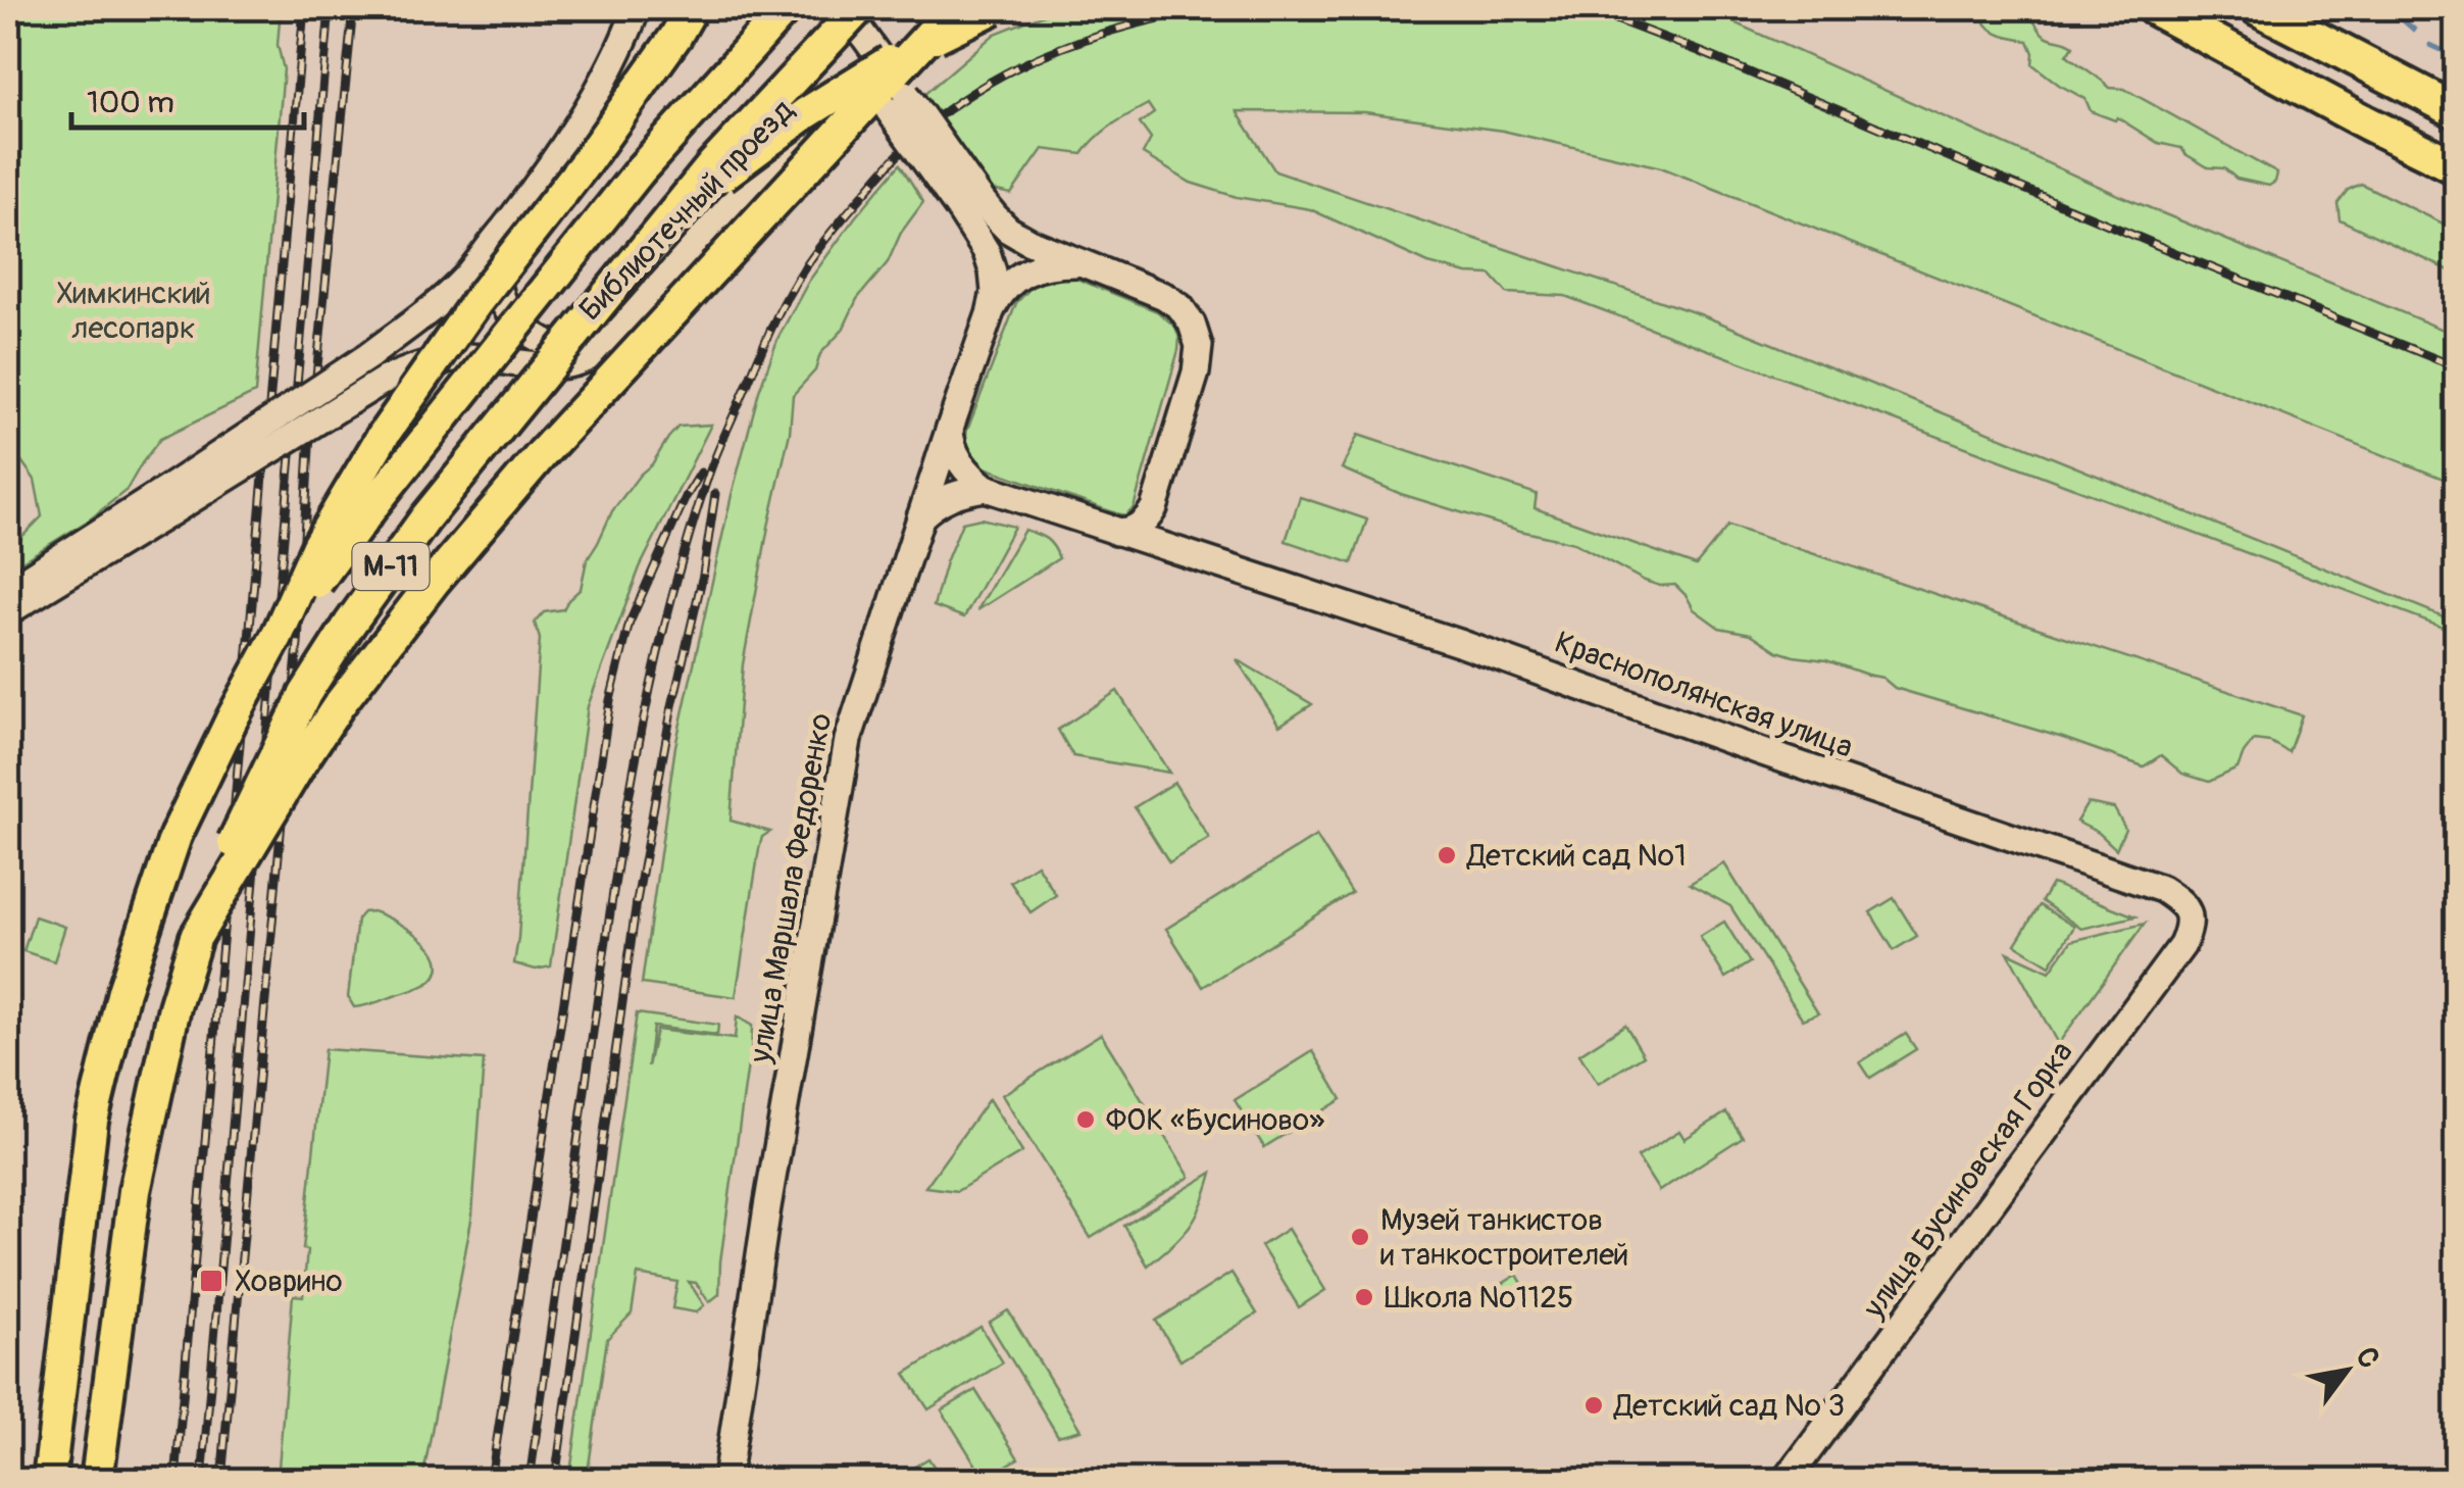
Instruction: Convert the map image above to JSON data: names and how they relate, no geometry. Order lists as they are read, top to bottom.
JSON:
{
  "streets": {
    "main road": ["М-11"],
    "street": [
      "Библиотечный проезд",
      "Краснополянская улица",
      "улица Маршала Федоренко",
      "улица Бусиновская Горка"
    ]
  },
  "crossings": [
    ["Краснополянская улица", "улица Маршала Федоренко"],
    ["Краснополянская улица", "улица Бусиновская Горка"]
  ],
  "parks": ["Химкинский лесопарк"],
  "places": {
    "other": [
      "Детский сад №1",
      "ФОК «Бусиново»",
      "Музей танкистов и танкостроителей",
      "Школа №1125",
      "Детский сад № 3"
    ],
    "transit": ["Ховрино"]
  },
  "scale_bar": "100 m",
  "north": "top right"
}
